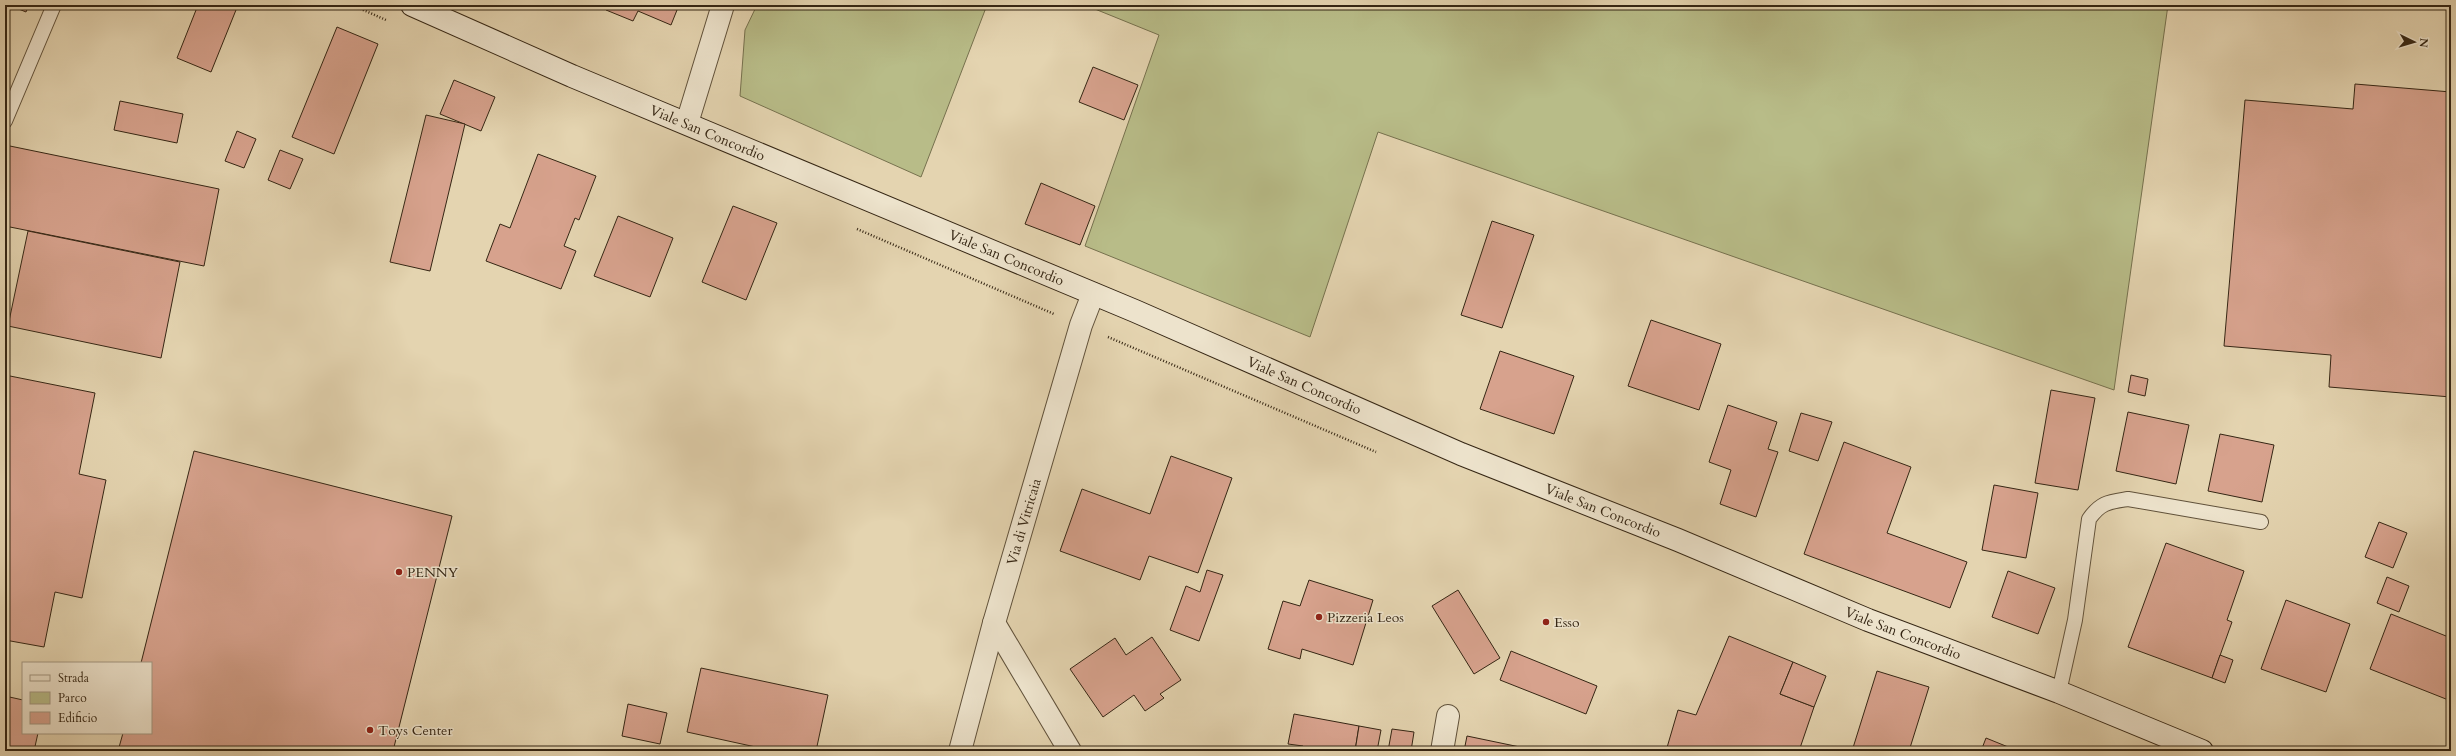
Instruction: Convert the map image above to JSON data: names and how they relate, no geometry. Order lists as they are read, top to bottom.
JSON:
{
  "streets": {
    "main road": ["Viale San Concordio", "Via di Vitricaia"]
  },
  "crossings": [
    ["Viale San Concordio", "Via di Vitricaia"]
  ],
  "places": [
    "PENNY",
    "Pizzeria Leos",
    "Esso",
    "Toys Center"
  ],
  "legend": ["Strada", "Parco", "Edificio"],
  "north": "right"
}
